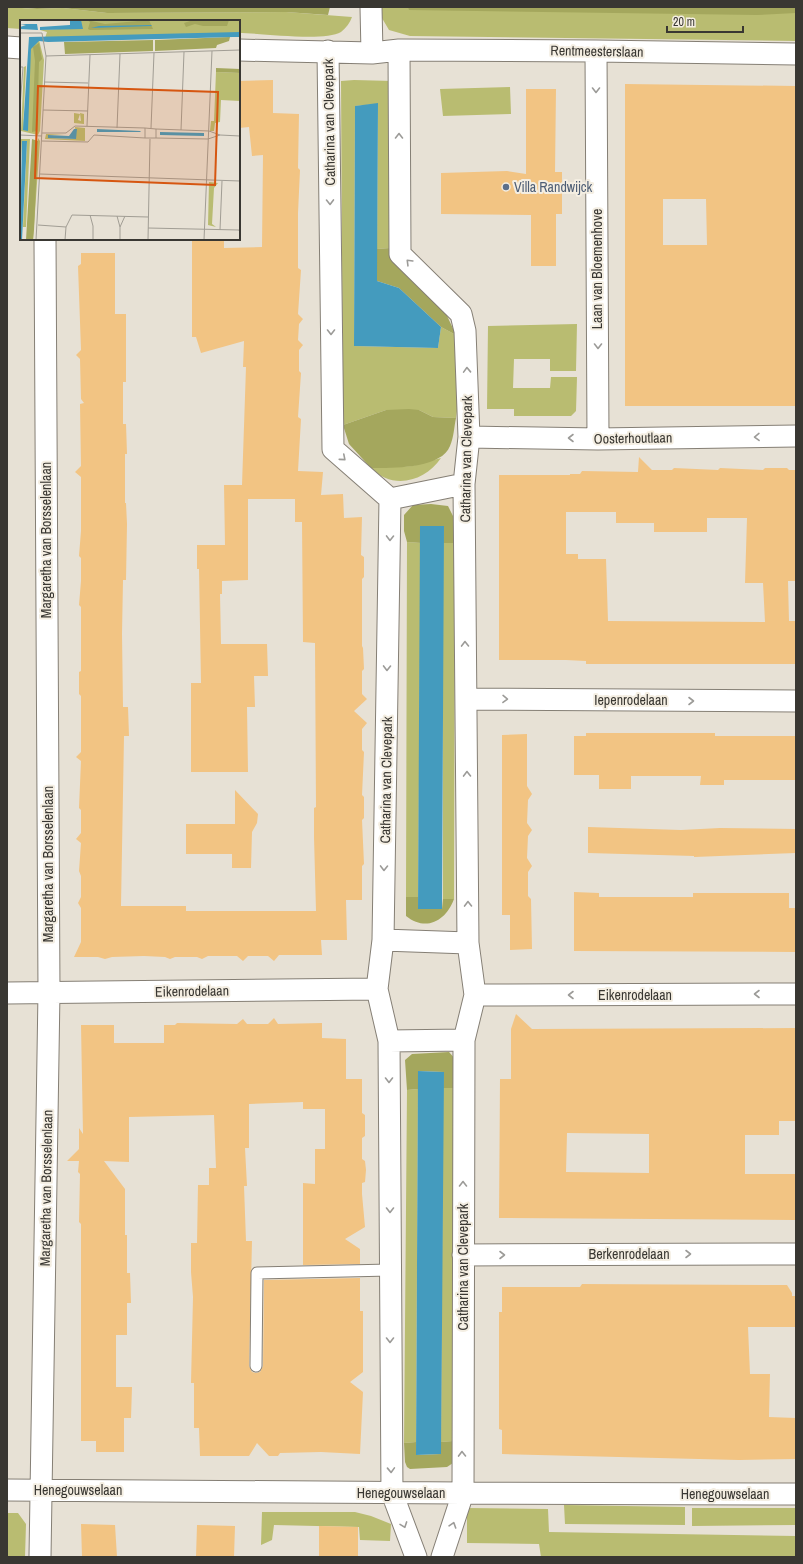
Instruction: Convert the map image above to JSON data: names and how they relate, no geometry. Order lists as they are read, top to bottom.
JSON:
{
  "streets": {
    "street": [
      "Rentmeesterslaan",
      "Catharina van Clevepark",
      "Laan van Bloemenhove",
      "Oosterhoutlaan",
      "Margaretha van Borsselenlaan",
      "Iepenrodelaan",
      "Eikenrodelaan",
      "Berkenrodelaan",
      "Henegouwselaan"
    ]
  },
  "crossings": [
    ["Rentmeesterslaan", "Catharina van Clevepark"],
    ["Rentmeesterslaan", "Laan van Bloemenhove"],
    ["Catharina van Clevepark", "Oosterhoutlaan"],
    ["Catharina van Clevepark", "Iepenrodelaan"],
    ["Catharina van Clevepark", "Eikenrodelaan"],
    ["Catharina van Clevepark", "Berkenrodelaan"],
    ["Catharina van Clevepark", "Henegouwselaan"],
    ["Laan van Bloemenhove", "Oosterhoutlaan"],
    ["Margaretha van Borsselenlaan", "Eikenrodelaan"],
    ["Margaretha van Borsselenlaan", "Henegouwselaan"]
  ],
  "one_way": [
    "Laan van Bloemenhove",
    "Oosterhoutlaan",
    "Iepenrodelaan",
    "Eikenrodelaan",
    "Berkenrodelaan"
  ],
  "places": ["Villa Randwijck"],
  "scale_bar": "20 m"
}
